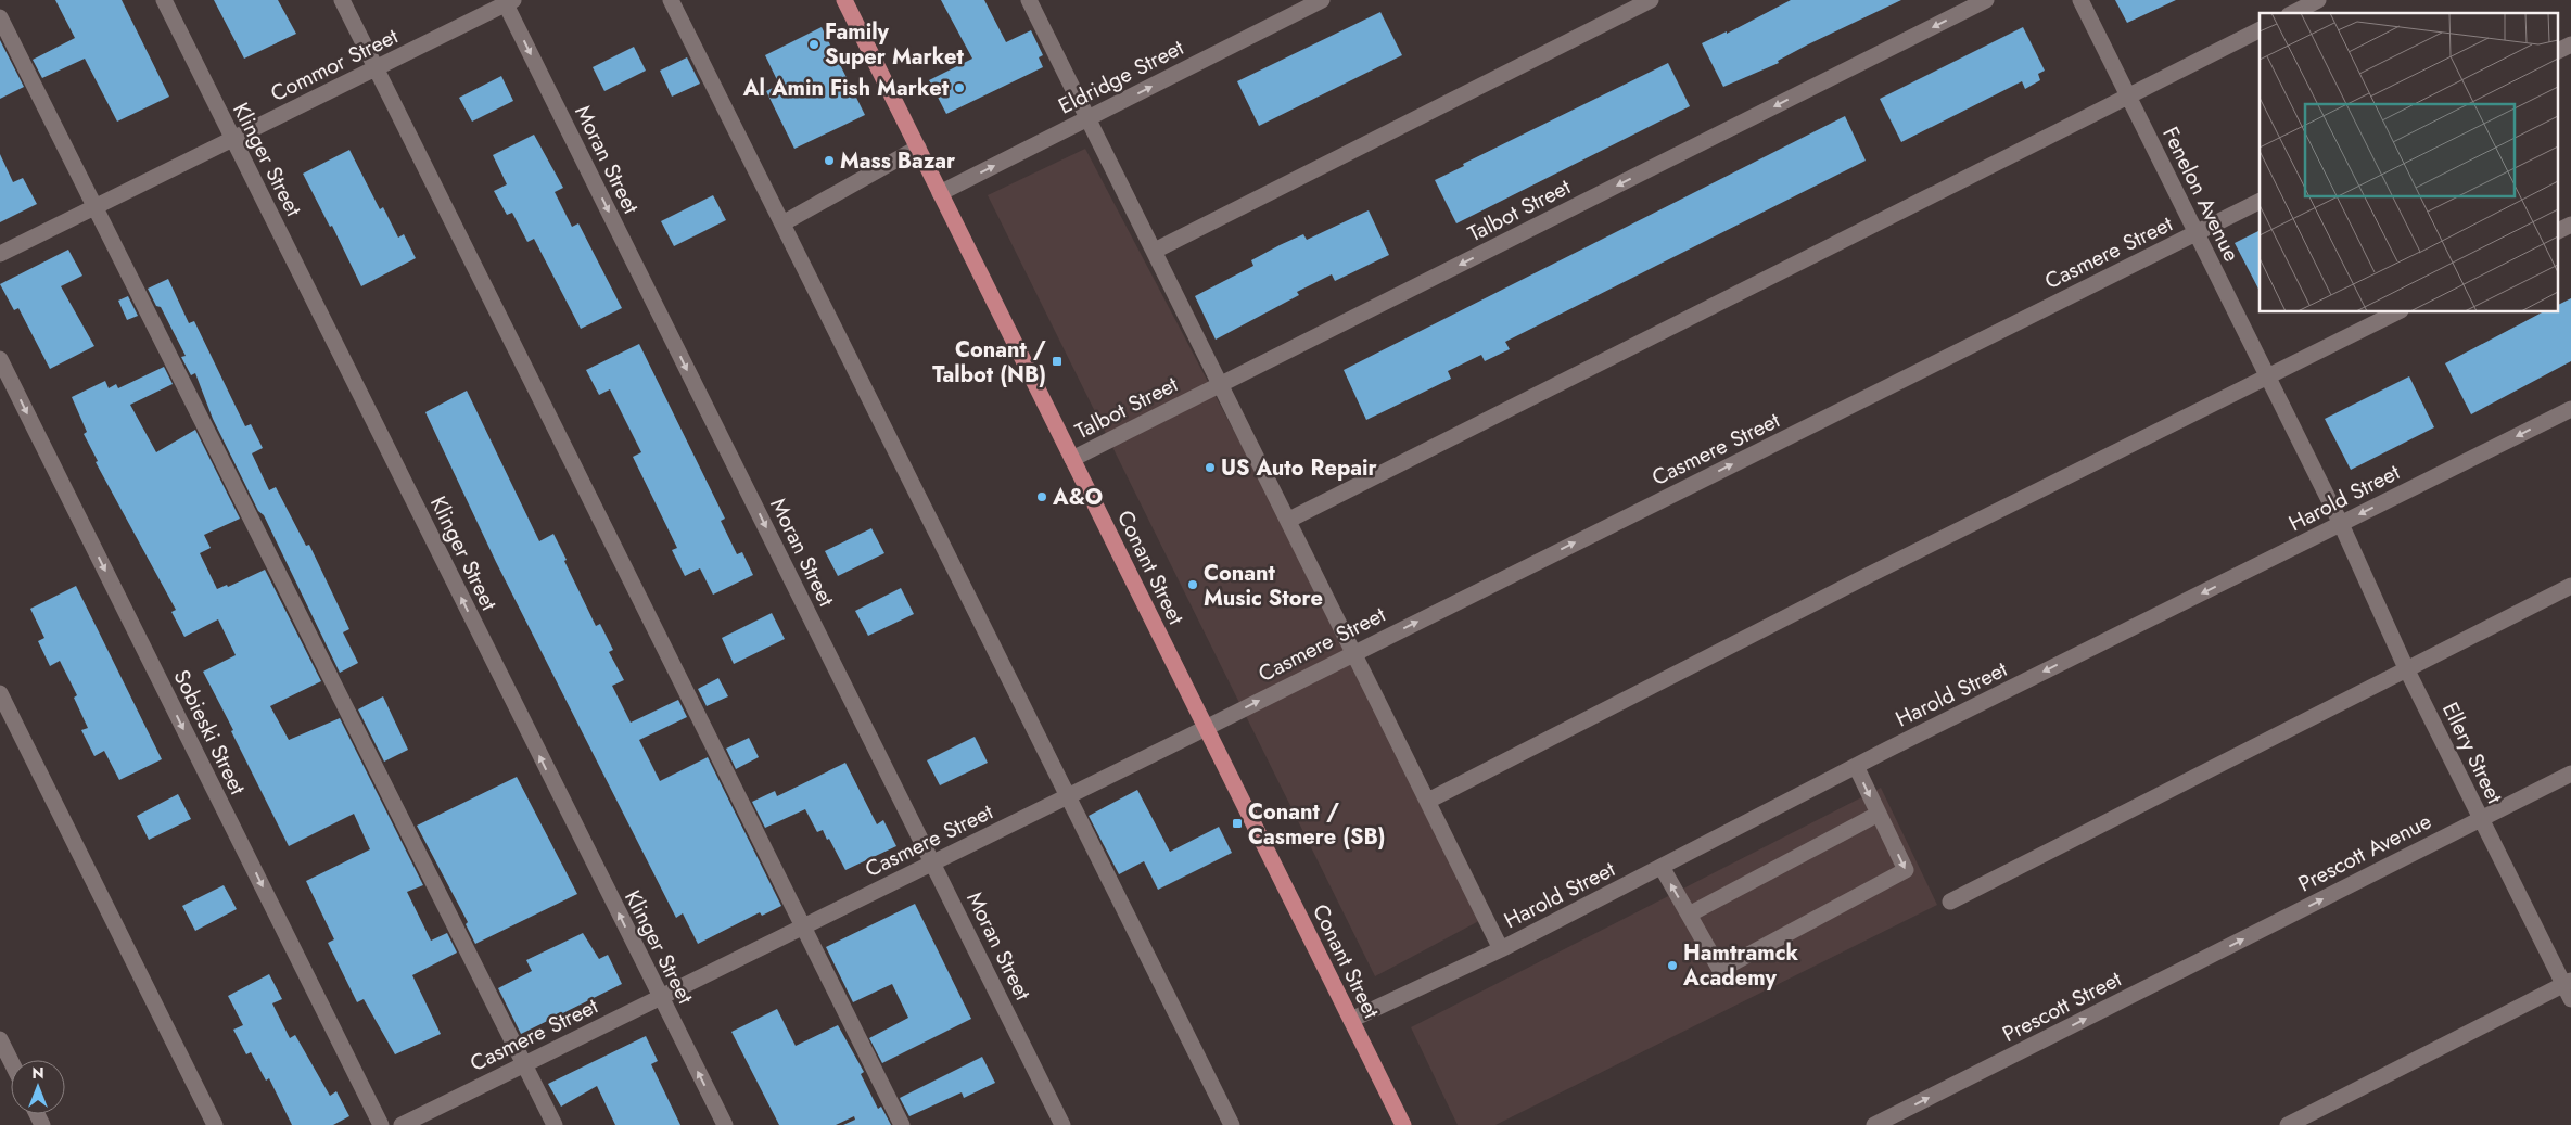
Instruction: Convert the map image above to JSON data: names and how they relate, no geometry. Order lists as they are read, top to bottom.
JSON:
{
  "streets": {
    "main road": ["Conant Street"],
    "street": [
      "Commor Street",
      "Eldridge Street",
      "Klinger Street",
      "Moran Street",
      "Fenelon Avenue",
      "Talbot Street",
      "Casmere Street",
      "Harold Street",
      "Sobieski Street",
      "Ellery Street",
      "Prescott Avenue",
      "Prescott Street"
    ]
  },
  "crossings": [
    ["Commor Street", "Klinger Street"],
    ["Commor Street", "Moran Street"],
    ["Eldridge Street", "Conant Street"],
    ["Klinger Street", "Casmere Street"],
    ["Moran Street", "Casmere Street"],
    ["Fenelon Avenue", "Casmere Street"],
    ["Fenelon Avenue", "Harold Street"],
    ["Fenelon Avenue", "Ellery Street"],
    ["Talbot Street", "Conant Street"],
    ["Casmere Street", "Conant Street"],
    ["Harold Street", "Conant Street"],
    ["Harold Street", "Ellery Street"],
    ["Ellery Street", "Prescott Avenue"],
    ["Prescott Avenue", "Prescott Street"]
  ],
  "one_way": [
    "Eldridge Street",
    "Klinger Street",
    "Talbot Street",
    "Casmere Street",
    "Harold Street",
    "Sobieski Street",
    "Prescott Avenue",
    "Prescott Street"
  ],
  "places": {
    "other": [
      "Family Super Market",
      "Al Amin Fish Market",
      "Mass Bazar",
      "US Auto Repair",
      "A&O",
      "Conant Music Store",
      "Hamtramck Academy"
    ],
    "transit": ["Conant / Talbot (NB)", "Conant / Casmere (SB)"]
  },
  "north": "top"
}
